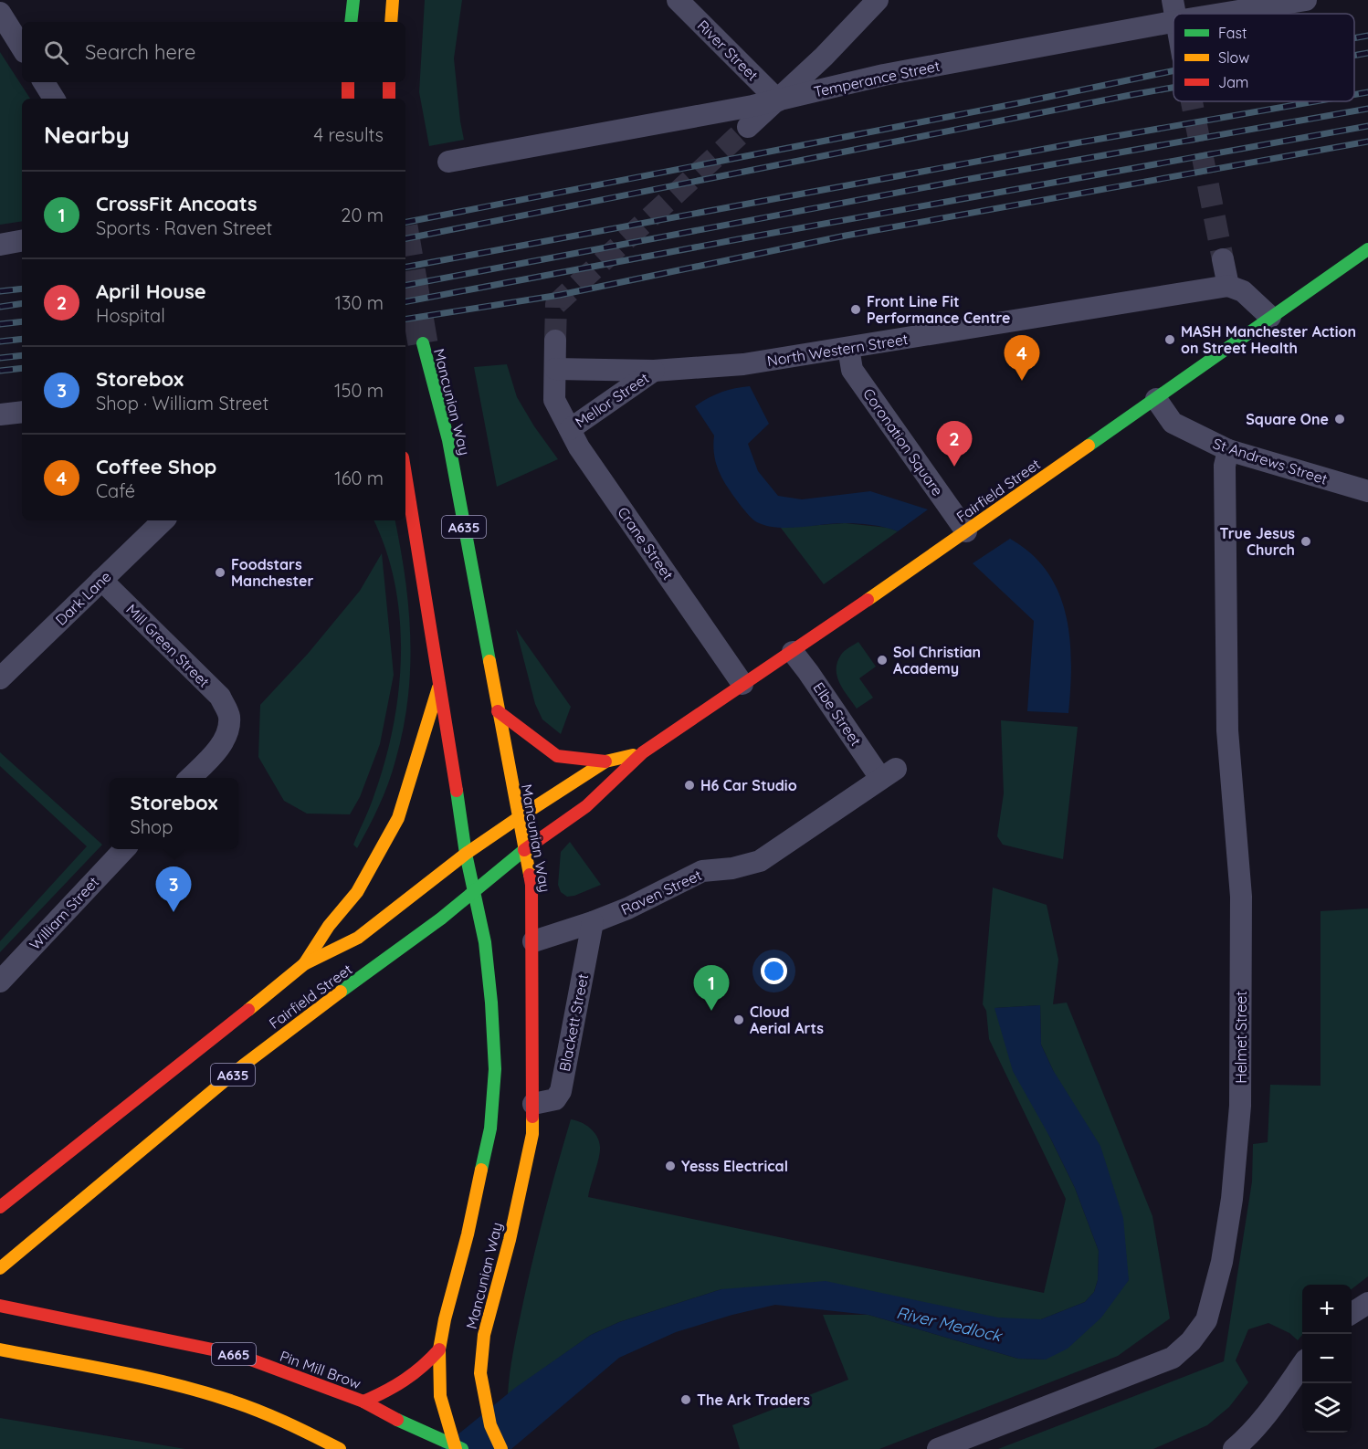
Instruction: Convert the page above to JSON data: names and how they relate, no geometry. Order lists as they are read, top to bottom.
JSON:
{
  "streets": {
    "main road": [
      "Mancunian Way",
      "Fairfield Street",
      "A635",
      "A665",
      "Pin Mill Brow"
    ],
    "street": [
      "River Street",
      "Temperance Street",
      "North Western Street",
      "Mellor Street",
      "Coronation Square",
      "St Andrews Street",
      "Crane Street",
      "Dark Lane",
      "Mill Green Street",
      "Elbe Street",
      "Raven Street",
      "William Street",
      "Blackett Street",
      "Helmet Street"
    ]
  },
  "crossings": [
    ["River Street", "Temperance Street"],
    ["North Western Street", "Mellor Street"],
    ["North Western Street", "Coronation Square"],
    ["North Western Street", "Crane Street"],
    ["Mellor Street", "Crane Street"],
    ["Mancunian Way", "Fairfield Street"],
    ["Mancunian Way", "Raven Street"],
    ["Mancunian Way", "Blackett Street"],
    ["Mancunian Way", "Pin Mill Brow"],
    ["Coronation Square", "Fairfield Street"],
    ["St Andrews Street", "Fairfield Street"],
    ["St Andrews Street", "Helmet Street"],
    ["Fairfield Street", "Crane Street"],
    ["Fairfield Street", "Elbe Street"],
    ["Dark Lane", "Mill Green Street"],
    ["Elbe Street", "Raven Street"],
    ["Raven Street", "Blackett Street"]
  ],
  "water": ["River Medlock"],
  "places": [
    "Front Line Fit Performance Centre",
    "MASH Manchester Action on Street Health",
    "Square One",
    "True Jesus Church",
    "Foodstars Manchester",
    "Sol Christian Academy",
    "H6 Car Studio",
    "Cloud Aerial Arts",
    "Yesss Electrical",
    "The Ark Traders"
  ],
  "legend": ["Fast", "Slow", "Jam"],
  "page": {
    "search": "Search here",
    "heading": ["Nearby", "4 results"],
    "list": [
      {
        "mark": "1",
        "name": "CrossFit Ancoats",
        "note": "Sports · Raven Street",
        "value": "20 m"
      },
      {
        "mark": "2",
        "name": "April House",
        "note": "Hospital",
        "value": "130 m"
      },
      {
        "mark": "3",
        "name": "Storebox",
        "note": "Shop · William Street",
        "value": "150 m"
      },
      {
        "mark": "4",
        "name": "Coffee Shop",
        "note": "Café",
        "value": "160 m"
      }
    ],
    "pins": [
      "4",
      "2",
      "3",
      "1"
    ],
    "popup": ["Storebox", "Shop"],
    "map_buttons": ["+", "−"]
  }
}
